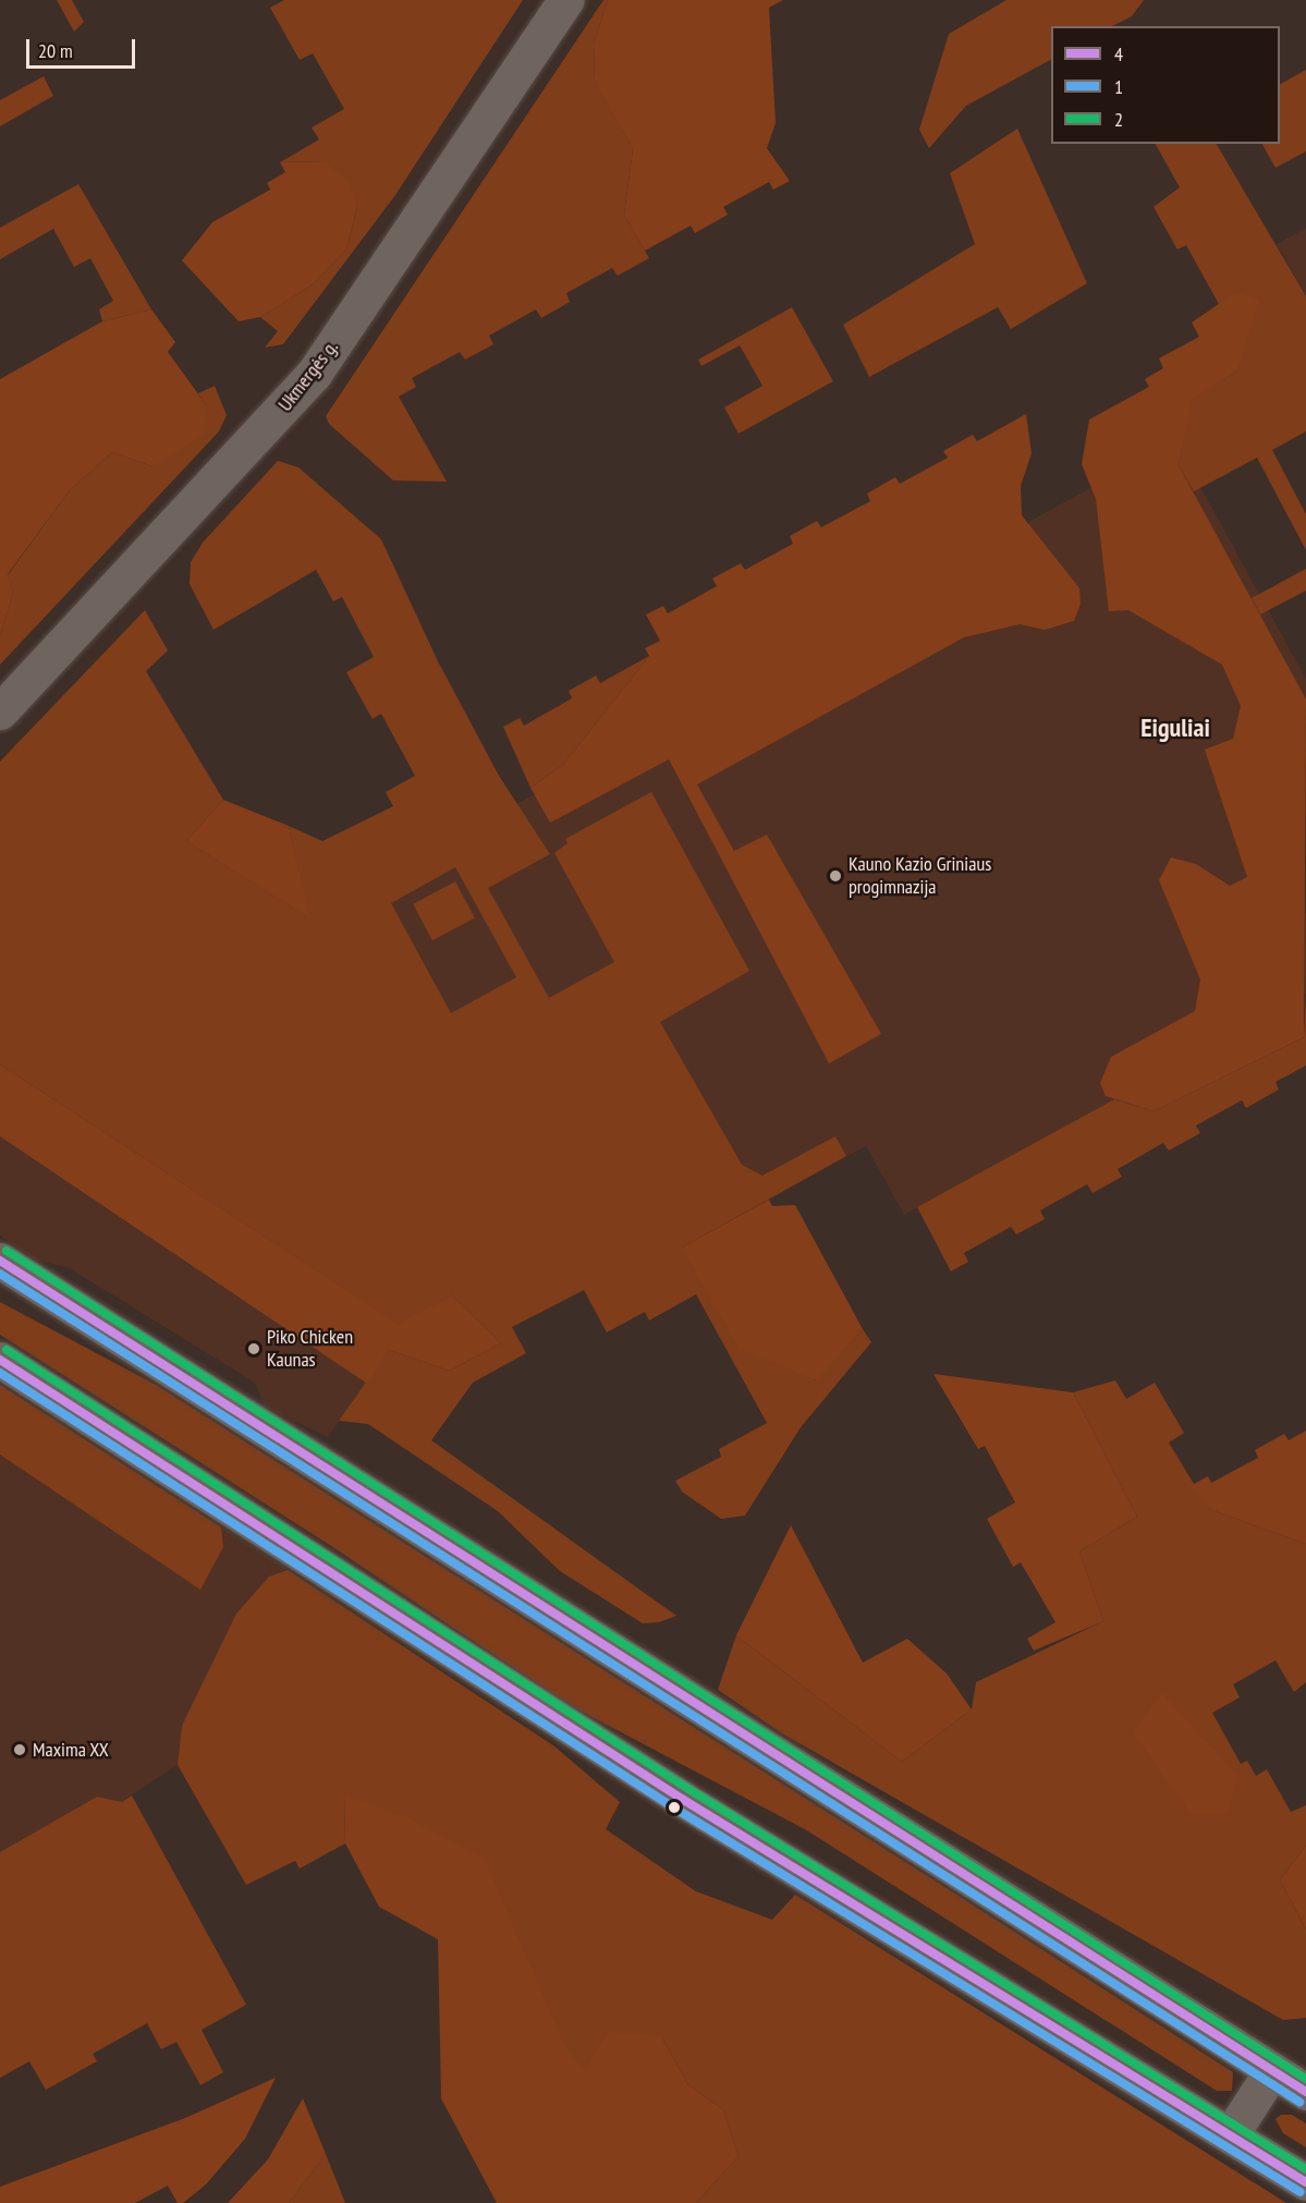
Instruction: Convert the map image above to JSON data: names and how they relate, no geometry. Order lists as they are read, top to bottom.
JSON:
{
  "streets": {
    "main road": ["Ukmergės g."]
  },
  "districts": ["Eiguliai"],
  "places": ["Kauno Kazio Griniaus progimnazija", "Piko Chicken Kaunas", "Maxima XX"],
  "lines": ["transit line 2", "transit line 4", "transit line 1"],
  "legend": ["4", "1", "2"],
  "scale_bar": "20 m"
}
